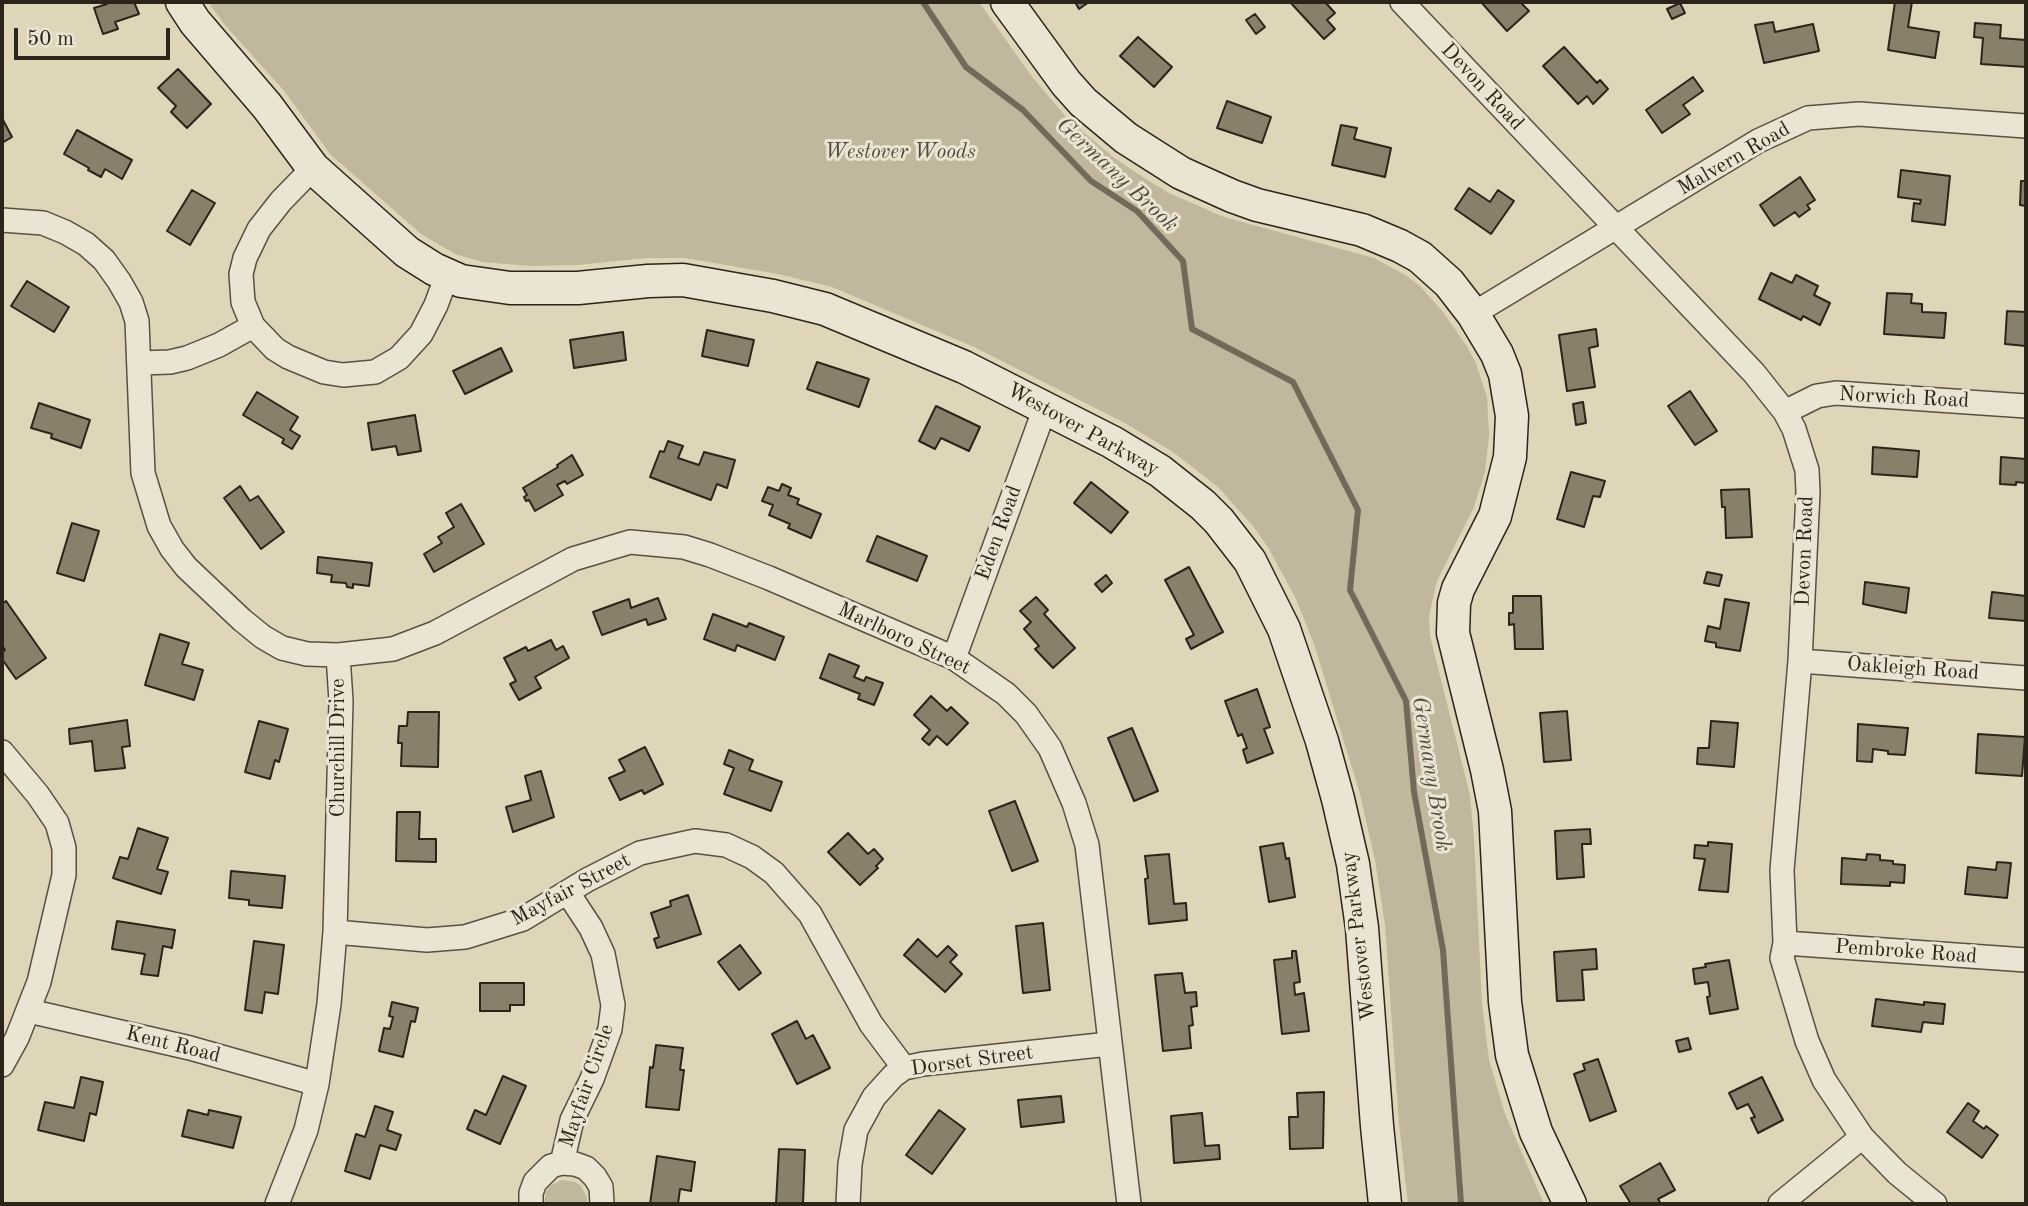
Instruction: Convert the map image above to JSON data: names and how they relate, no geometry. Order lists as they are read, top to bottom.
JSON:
{
  "streets": {
    "street": [
      "Devon Road",
      "Malvern Road",
      "Norwich Road",
      "Westover Parkway",
      "Eden Road",
      "Marlboro Street",
      "Oakleigh Road",
      "Churchill Drive",
      "Mayfair Street",
      "Pembroke Road",
      "Kent Road",
      "Dorset Street",
      "Mayfair Circle"
    ]
  },
  "crossings": [
    ["Devon Road", "Malvern Road"],
    ["Devon Road", "Norwich Road"],
    ["Devon Road", "Oakleigh Road"],
    ["Devon Road", "Pembroke Road"],
    ["Westover Parkway", "Eden Road"],
    ["Eden Road", "Marlboro Street"],
    ["Marlboro Street", "Churchill Drive"],
    ["Marlboro Street", "Dorset Street"],
    ["Churchill Drive", "Mayfair Street"],
    ["Churchill Drive", "Kent Road"],
    ["Mayfair Street", "Dorset Street"],
    ["Mayfair Street", "Mayfair Circle"]
  ],
  "water": ["Germany Brook"],
  "parks": ["Westover Woods"],
  "scale_bar": "50 m"
}
